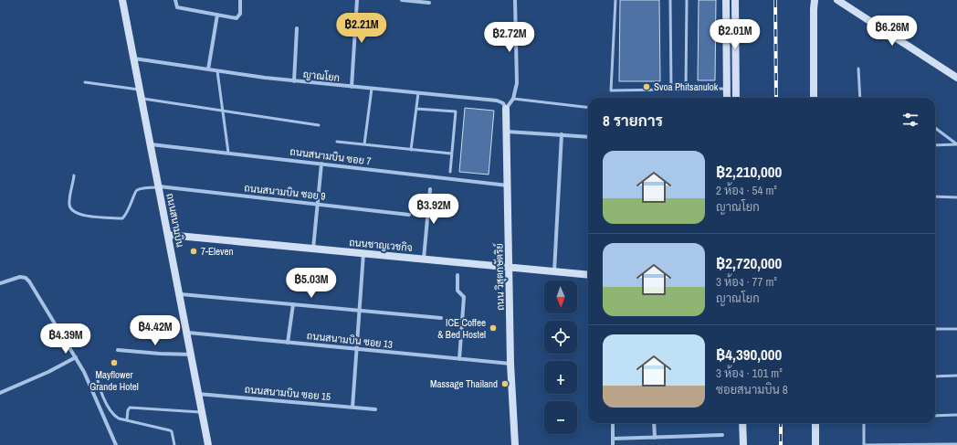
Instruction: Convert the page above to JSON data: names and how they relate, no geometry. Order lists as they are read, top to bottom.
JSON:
{
  "streets": {
    "street": [
      "ญาณโยก",
      "ถนนสนามบิน ซอย 7",
      "ถนนสนามบิน ซอย 9",
      "ถนนสนามบิน",
      "ถนนชาญเวชกิจ",
      "ถนน วิสุตกษัตริย์",
      "ถนนสนามบิน ซอย 13",
      "ถนนสนามบิน ซอย 15"
    ]
  },
  "crossings": [
    ["ญาณโยก", "ถนนสนามบิน"],
    ["ญาณโยก", "ถนน วิสุตกษัตริย์"],
    ["ถนนสนามบิน ซอย 7", "ถนนสนามบิน"],
    ["ถนนสนามบิน ซอย 7", "ถนน วิสุตกษัตริย์"],
    ["ถนนสนามบิน ซอย 9", "ถนนสนามบิน"],
    ["ถนนสนามบิน", "ถนนชาญเวชกิจ"],
    ["ถนนสนามบิน", "ถนนสนามบิน ซอย 13"],
    ["ถนนสนามบิน", "ถนนสนามบิน ซอย 15"],
    ["ถนนชาญเวชกิจ", "ถนน วิสุตกษัตริย์"],
    ["ถนน วิสุตกษัตริย์", "ถนนสนามบิน ซอย 13"]
  ],
  "places": [
    "Svoa Phitsanulok",
    "7-Eleven",
    "ICE Coffee & Bed Hostel",
    "Mayflower Grande Hotel",
    "Massage Thailand"
  ],
  "north": "bottom",
  "page": {
    "price": [
      "฿2.21M",
      "฿6.26M",
      "฿2.01M",
      "฿2.72M",
      "฿3.92M",
      "฿5.03M",
      "฿4.42M",
      "฿4.39M"
    ],
    "heading": "8 รายการ",
    "list": [
      {
        "name": "฿2,210,000",
        "note": "2 ห้อง · 54 m² · ญาณโยก"
      },
      {
        "name": "฿2,720,000",
        "note": "3 ห้อง · 77 m² · ญาณโยก"
      },
      {
        "name": "฿4,390,000",
        "note": "3 ห้อง · 101 m² · ซอยสนามบิน 8"
      }
    ],
    "map_buttons": ["+", "−"]
  }
}
